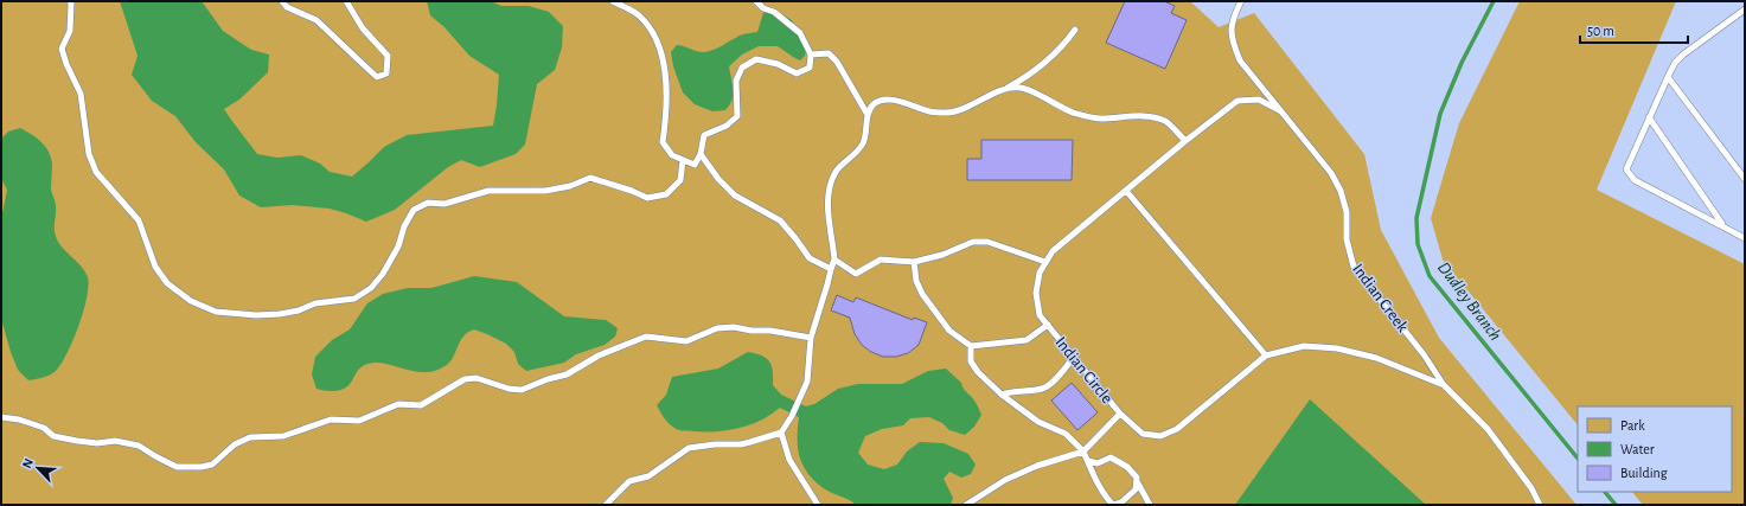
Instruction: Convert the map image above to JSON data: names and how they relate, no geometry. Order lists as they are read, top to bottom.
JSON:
{
  "streets": {
    "lane": ["Indian Creek", "Indian Circle"]
  },
  "crossings": [
    ["Indian Creek", "Indian Circle"]
  ],
  "water": ["Dudley Branch"],
  "legend": ["Park", "Water", "Building"],
  "scale_bar": "50 m",
  "north": "top left"
}
